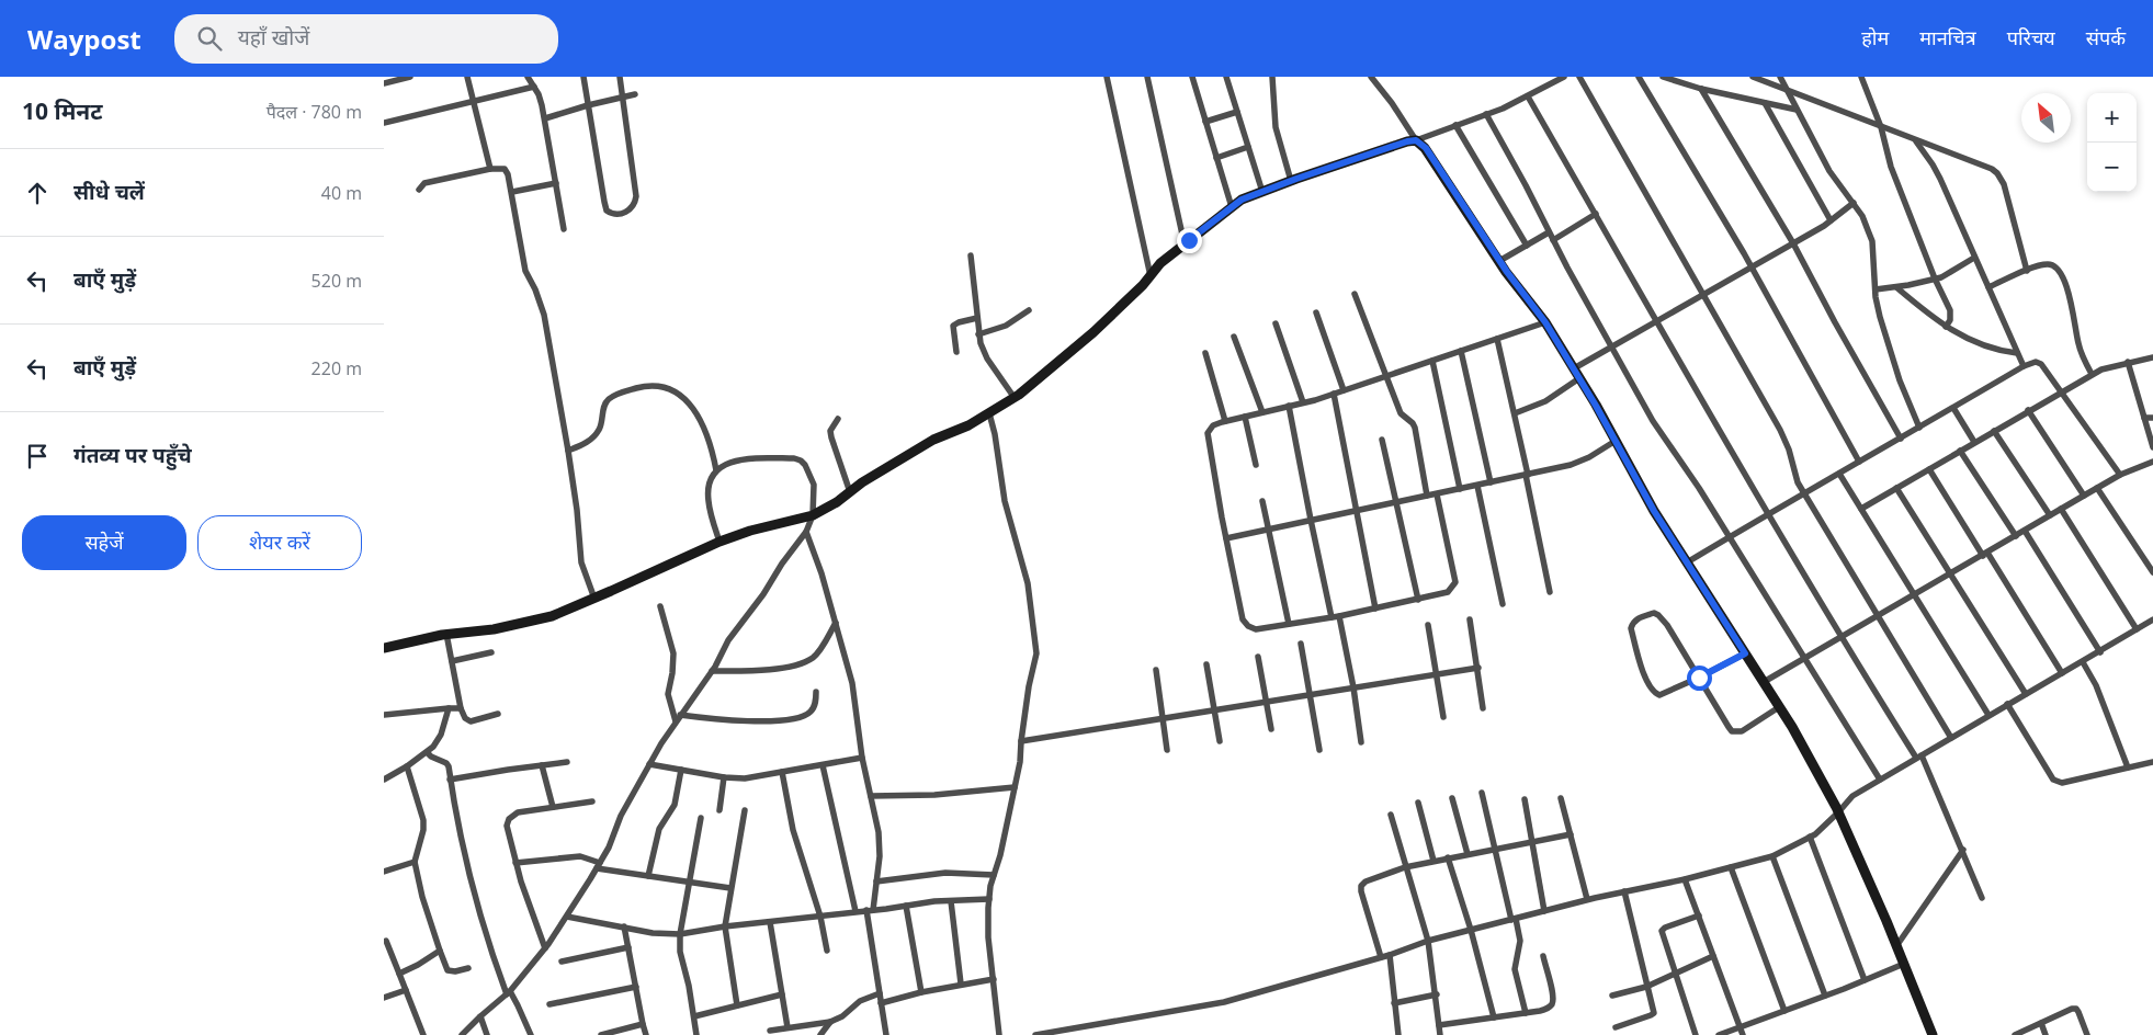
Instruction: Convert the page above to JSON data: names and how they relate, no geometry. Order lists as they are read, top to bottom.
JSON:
{
  "north": "top left",
  "page": {
    "header": "Waypost",
    "search": "यहाँ खोजें",
    "nav": [
      "होम",
      "मानचित्र",
      "परिचय",
      "संपर्क"
    ],
    "heading": ["10 मिनट", "पैदल · 780 m"],
    "map_buttons": ["+", "−"],
    "list": [
      ["सीधे चलें", "40 m"],
      ["बाएँ मुड़ें", "520 m"],
      ["बाएँ मुड़ें", "220 m"],
      "गंतव्य पर पहुँचे"
    ],
    "buttons": ["सहेजें", "शेयर करें"]
  }
}
